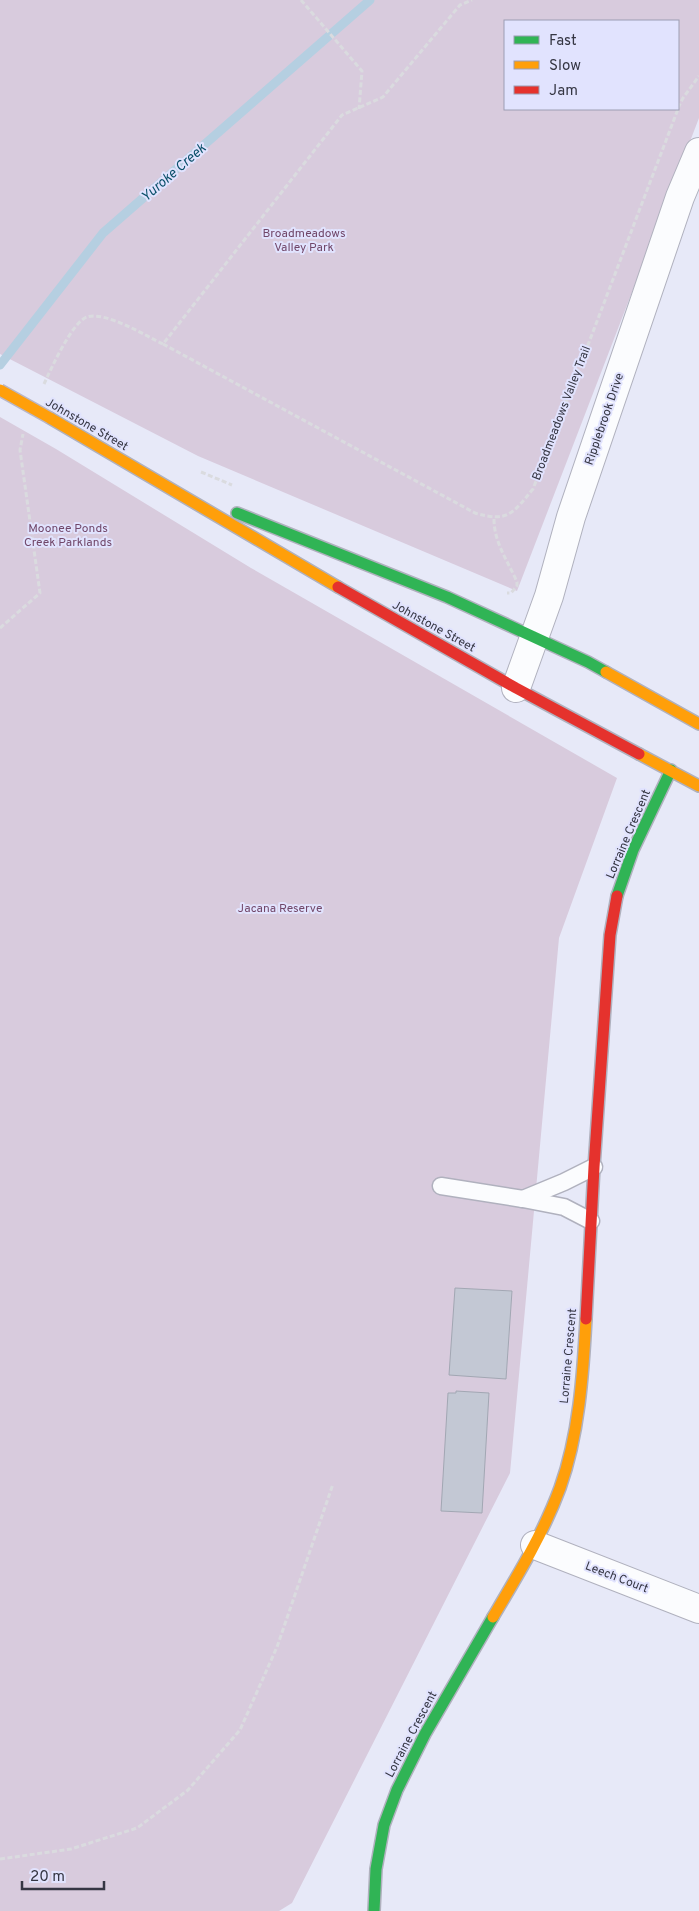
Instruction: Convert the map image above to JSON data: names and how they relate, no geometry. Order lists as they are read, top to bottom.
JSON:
{
  "streets": {
    "main road": ["Johnstone Street", "Lorraine Crescent"],
    "street": ["Ripplebrook Drive", "Leech Court"],
    "path": ["Broadmeadows Valley Trail"]
  },
  "crossings": [
    ["Ripplebrook Drive", "Johnstone Street"],
    ["Johnstone Street", "Lorraine Crescent"],
    ["Lorraine Crescent", "Leech Court"]
  ],
  "water": ["Yuroke Creek"],
  "parks": ["Broadmeadows Valley Park", "Moonee Ponds Creek Parklands", "Jacana Reserve"],
  "legend": ["Fast", "Slow", "Jam"],
  "scale_bar": "20 m"
}
